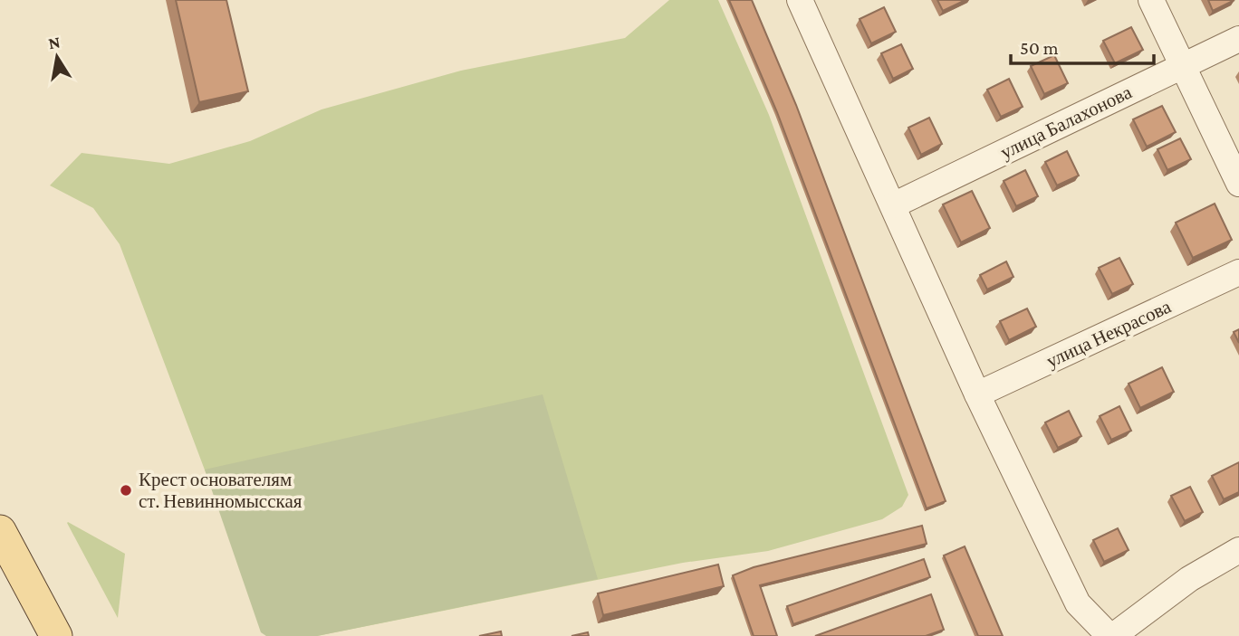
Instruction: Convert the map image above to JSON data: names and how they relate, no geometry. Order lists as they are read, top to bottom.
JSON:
{
  "streets": {
    "street": ["улица Балахонова", "улица Некрасова"]
  },
  "places": ["Крест основателям ст. Невинномысская"],
  "scale_bar": "50 m",
  "north": "top"
}
